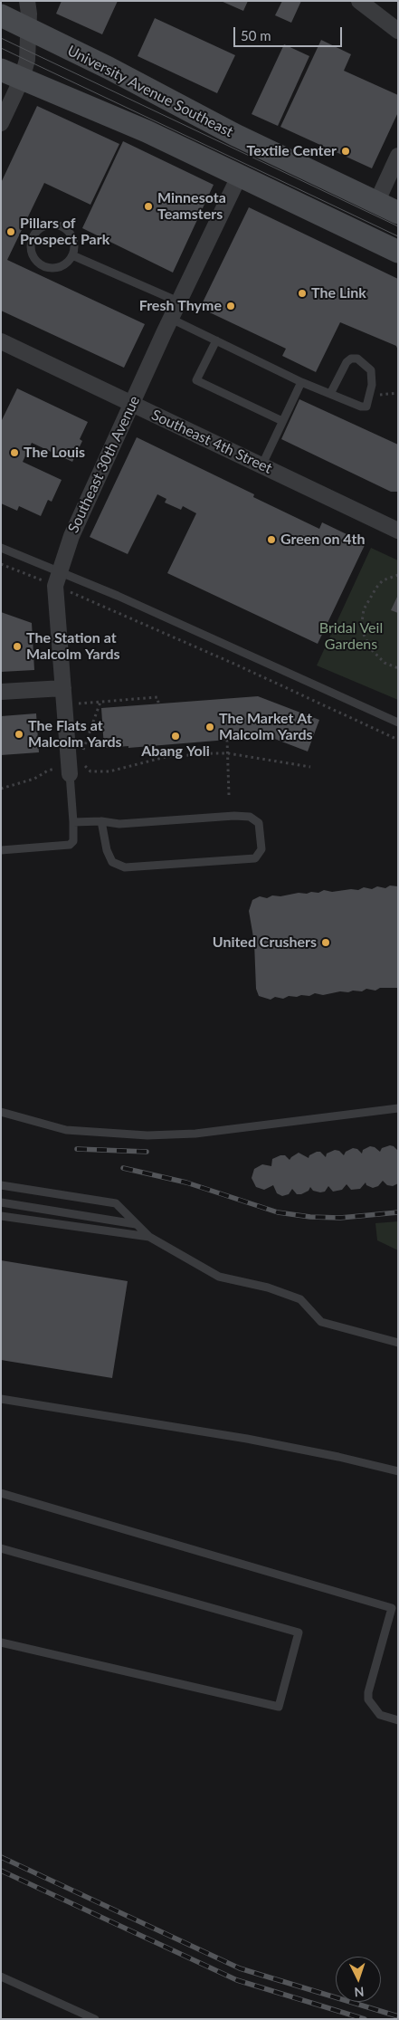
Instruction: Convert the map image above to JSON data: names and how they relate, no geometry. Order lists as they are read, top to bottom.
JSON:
{
  "streets": {
    "main road": ["University Avenue Southeast"],
    "street": ["Southeast 4th Street", "Southeast 30th Avenue"]
  },
  "crossings": [
    ["Southeast 4th Street", "Southeast 30th Avenue"]
  ],
  "parks": ["Bridal Veil Gardens"],
  "places": [
    "Textile Center",
    "Minnesota Teamsters",
    "Pillars of Prospect Park",
    "The Link",
    "Fresh Thyme",
    "The Louis",
    "Green on 4th",
    "The Station at Malcolm Yards",
    "The Market At Malcolm Yards",
    "The Flats at Malcolm Yards",
    "Abang Yoli",
    "United Crushers"
  ],
  "scale_bar": "50 m",
  "north": "bottom"
}
